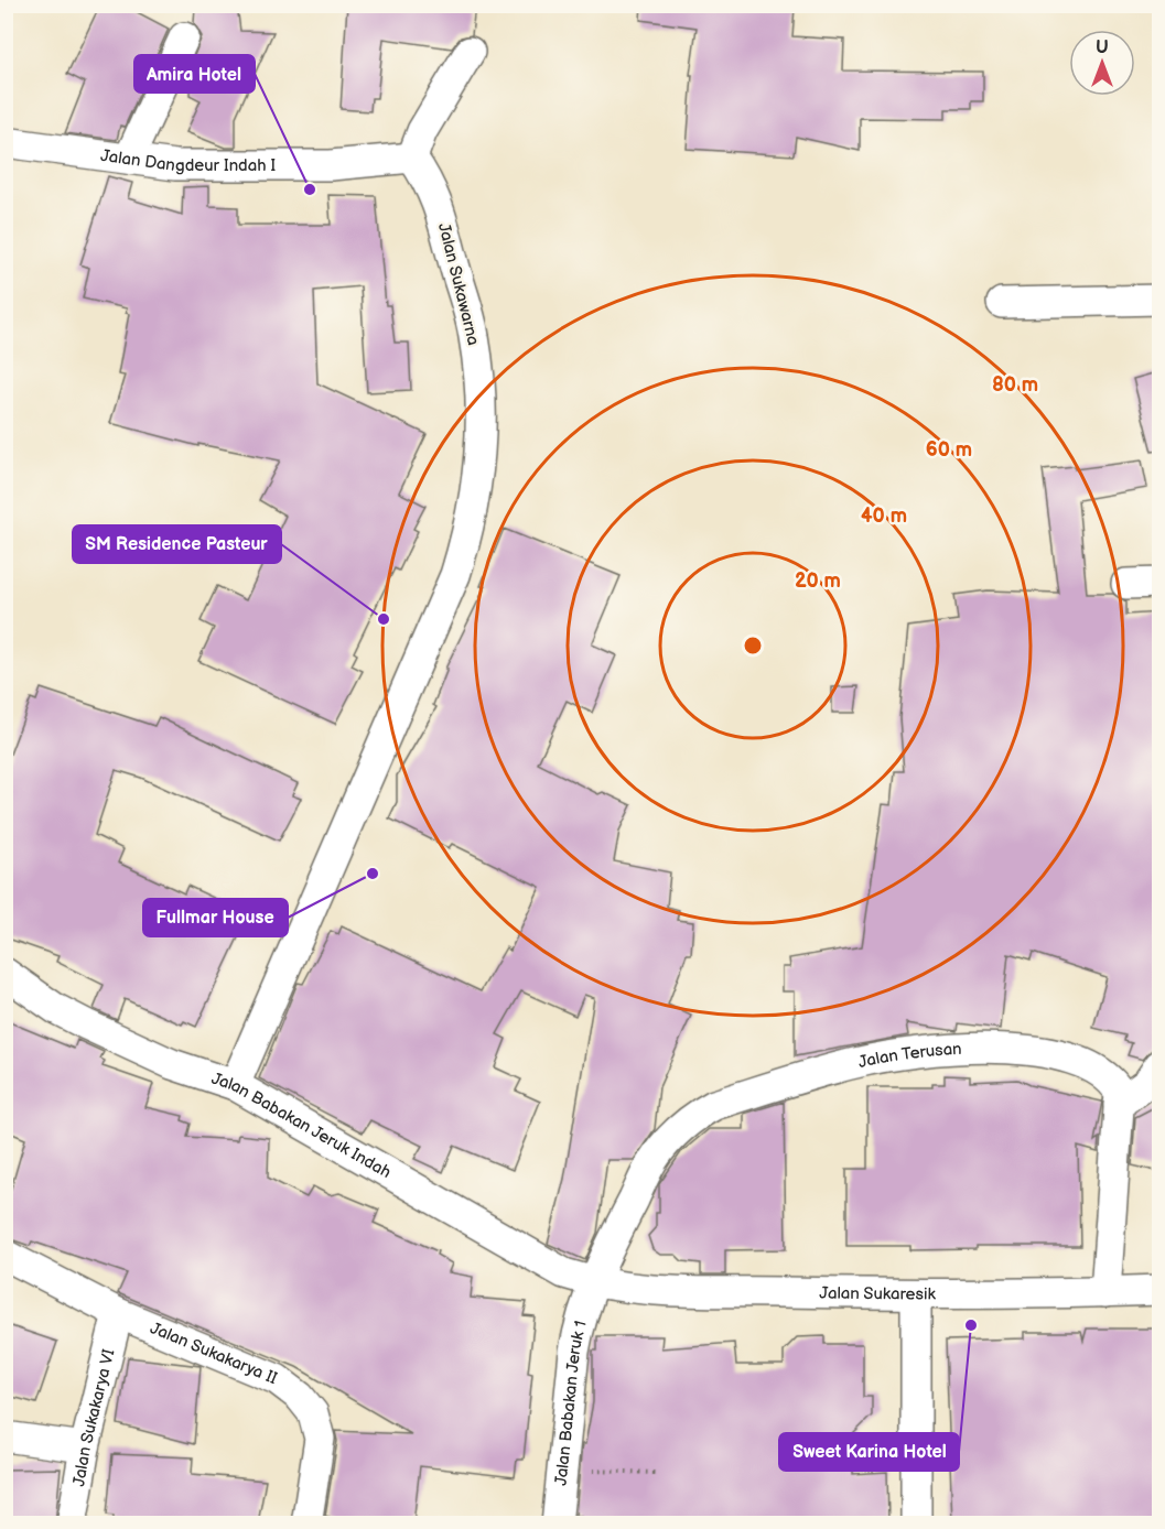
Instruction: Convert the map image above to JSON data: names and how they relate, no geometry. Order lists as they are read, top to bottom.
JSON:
{
  "streets": {
    "street": [
      "Jalan Dangdeur Indah I",
      "Jalan Sukawarna",
      "Jalan Terusan",
      "Jalan Babakan Jeruk Indah",
      "Jalan Sukaresik",
      "Jalan Sukakarya II",
      "Jalan Babakan Jeruk 1",
      "Jalan Sukakarya VI"
    ]
  },
  "crossings": [
    ["Jalan Dangdeur Indah I", "Jalan Sukawarna"],
    ["Jalan Sukawarna", "Jalan Babakan Jeruk Indah"],
    ["Jalan Terusan", "Jalan Babakan Jeruk Indah"],
    ["Jalan Terusan", "Jalan Sukaresik"],
    ["Jalan Terusan", "Jalan Babakan Jeruk 1"],
    ["Jalan Babakan Jeruk Indah", "Jalan Sukaresik"],
    ["Jalan Babakan Jeruk Indah", "Jalan Babakan Jeruk 1"],
    ["Jalan Sukaresik", "Jalan Babakan Jeruk 1"],
    ["Jalan Sukakarya II", "Jalan Sukakarya VI"]
  ],
  "places": [
    "Amira Hotel",
    "SM Residence Pasteur",
    "Fullmar House",
    "Sweet Karina Hotel"
  ],
  "north": "top",
  "rings": [
    "80 m",
    "60 m",
    "40 m",
    "20 m"
  ]
}
